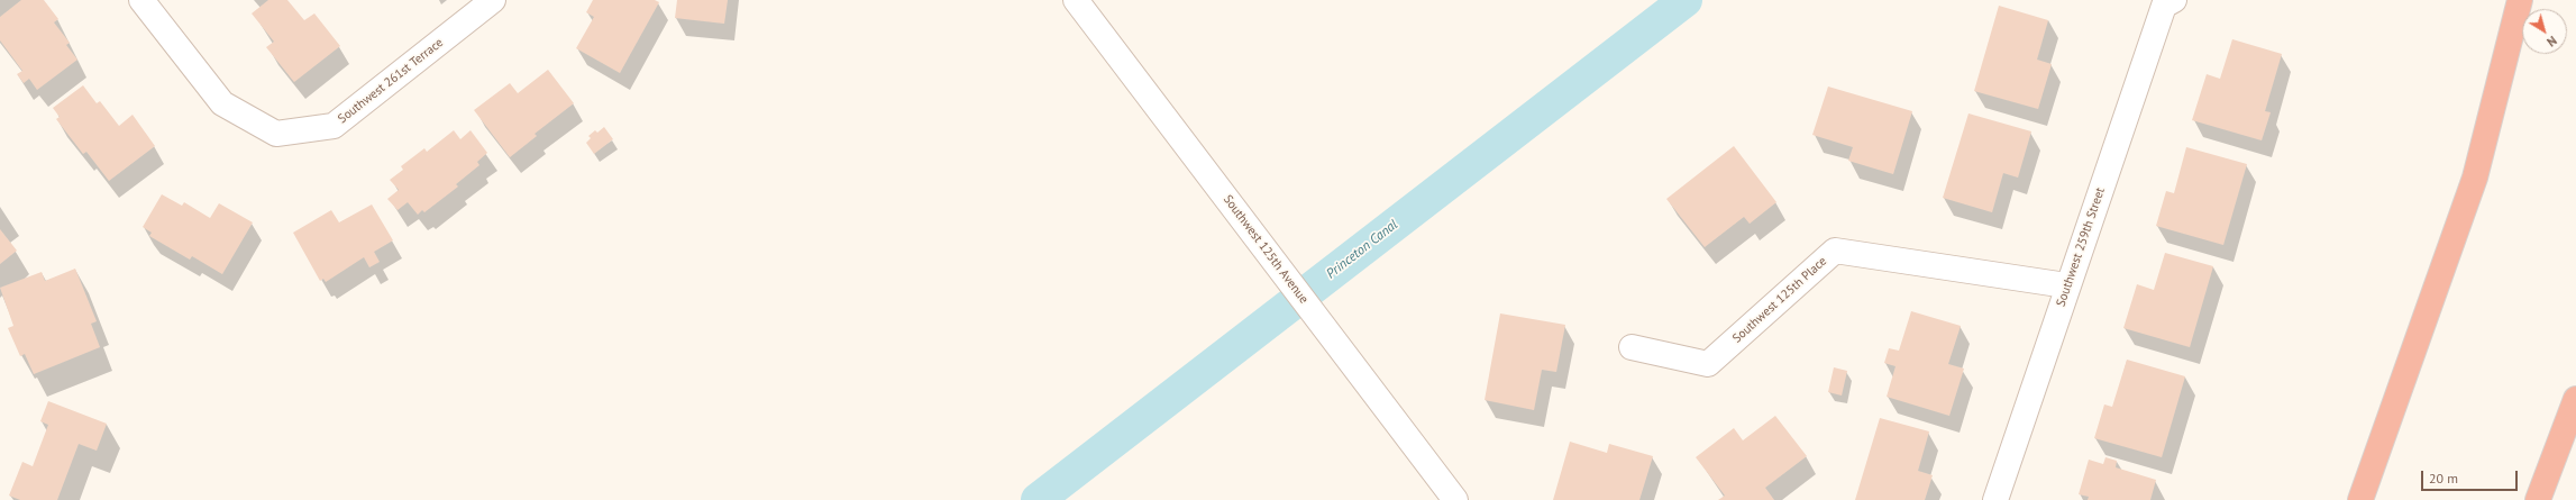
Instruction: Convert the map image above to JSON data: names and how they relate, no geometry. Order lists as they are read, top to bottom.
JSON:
{
  "streets": {
    "street": [
      "Southwest 261st Terrace",
      "Southwest 259th Street",
      "Southwest 125th Avenue",
      "Southwest 125th Place"
    ]
  },
  "crossings": [
    ["Southwest 259th Street", "Southwest 125th Place"]
  ],
  "water": ["Princeton Canal"],
  "scale_bar": "20 m",
  "north": "bottom right"
}
